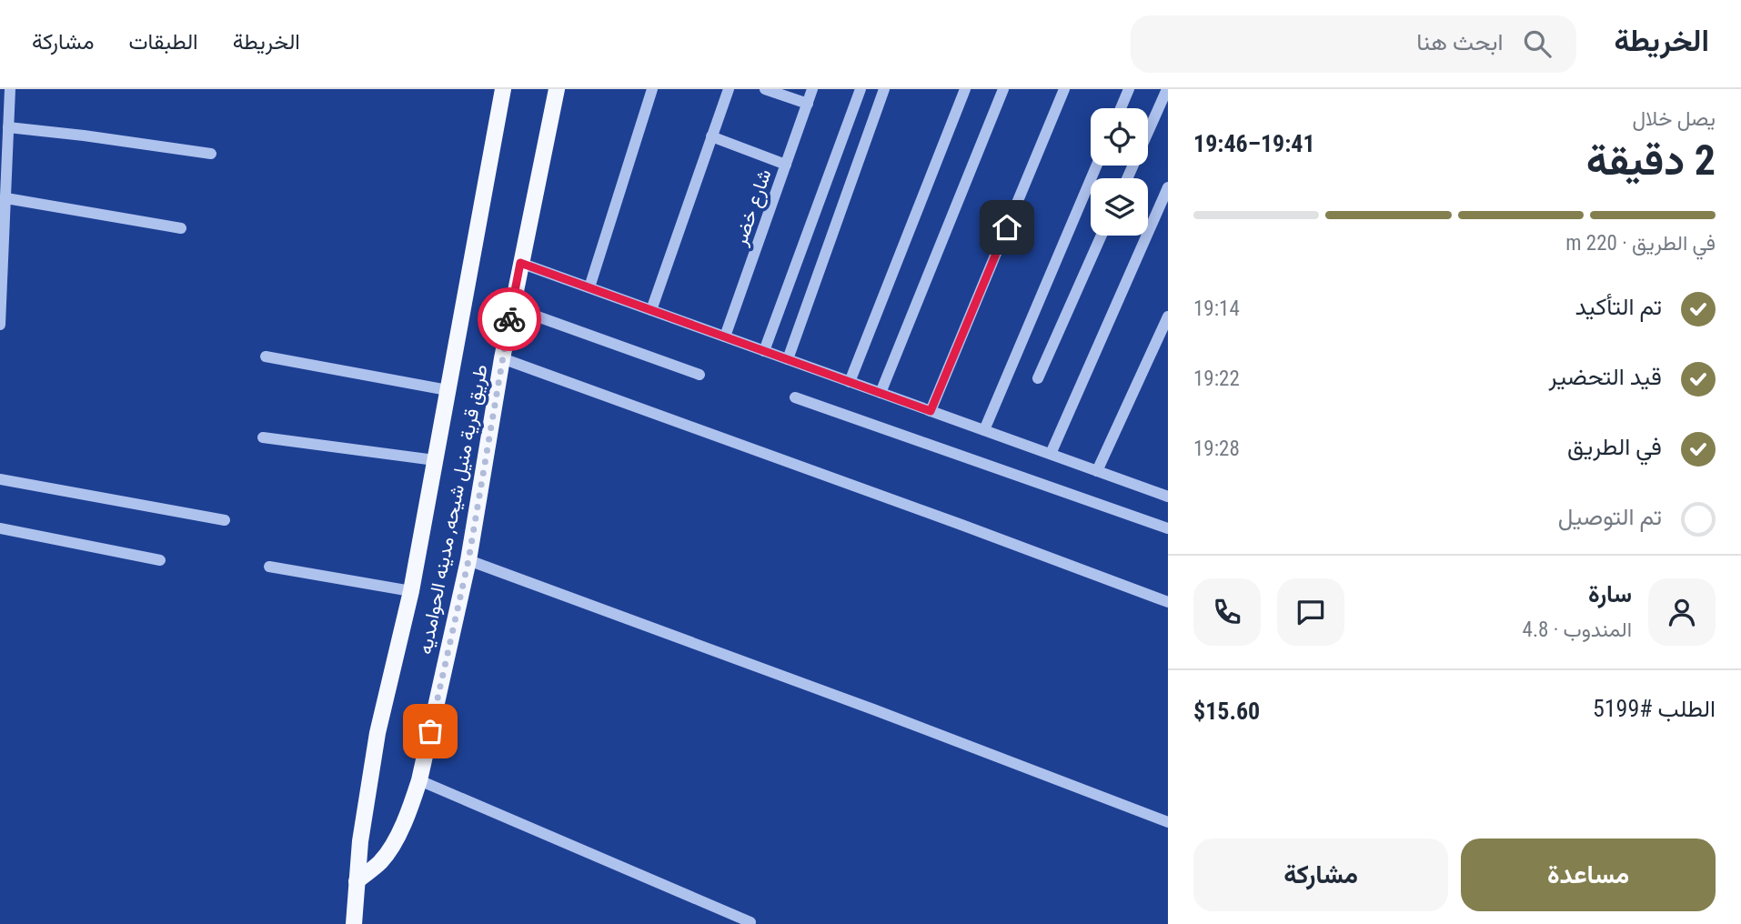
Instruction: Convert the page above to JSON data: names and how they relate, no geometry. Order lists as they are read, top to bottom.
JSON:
{
  "streets": {
    "main road": ["طريق قرية منيل شيحه, مدينه الحوامديه"],
    "street": ["شارع خضر"]
  },
  "page": {
    "header": "الخريطة",
    "search": "ابحث هنا",
    "nav": ["الخريطة", "الطبقات", "مشاركة"],
    "heading": ["2 دقيقة", "يصل خلال", "19:41–19:46"],
    "panel": [
      "سارة",
      "المندوب · 4.8",
      "الطلب #5199",
      "$15.60"
    ],
    "bar": "في الطريق · 220 m",
    "list": [
      ["تم التأكيد", "19:14"],
      ["قيد التحضير", "19:22"],
      ["في الطريق", "19:28"],
      "تم التوصيل"
    ],
    "buttons": ["مساعدة", "مشاركة"]
  }
}
